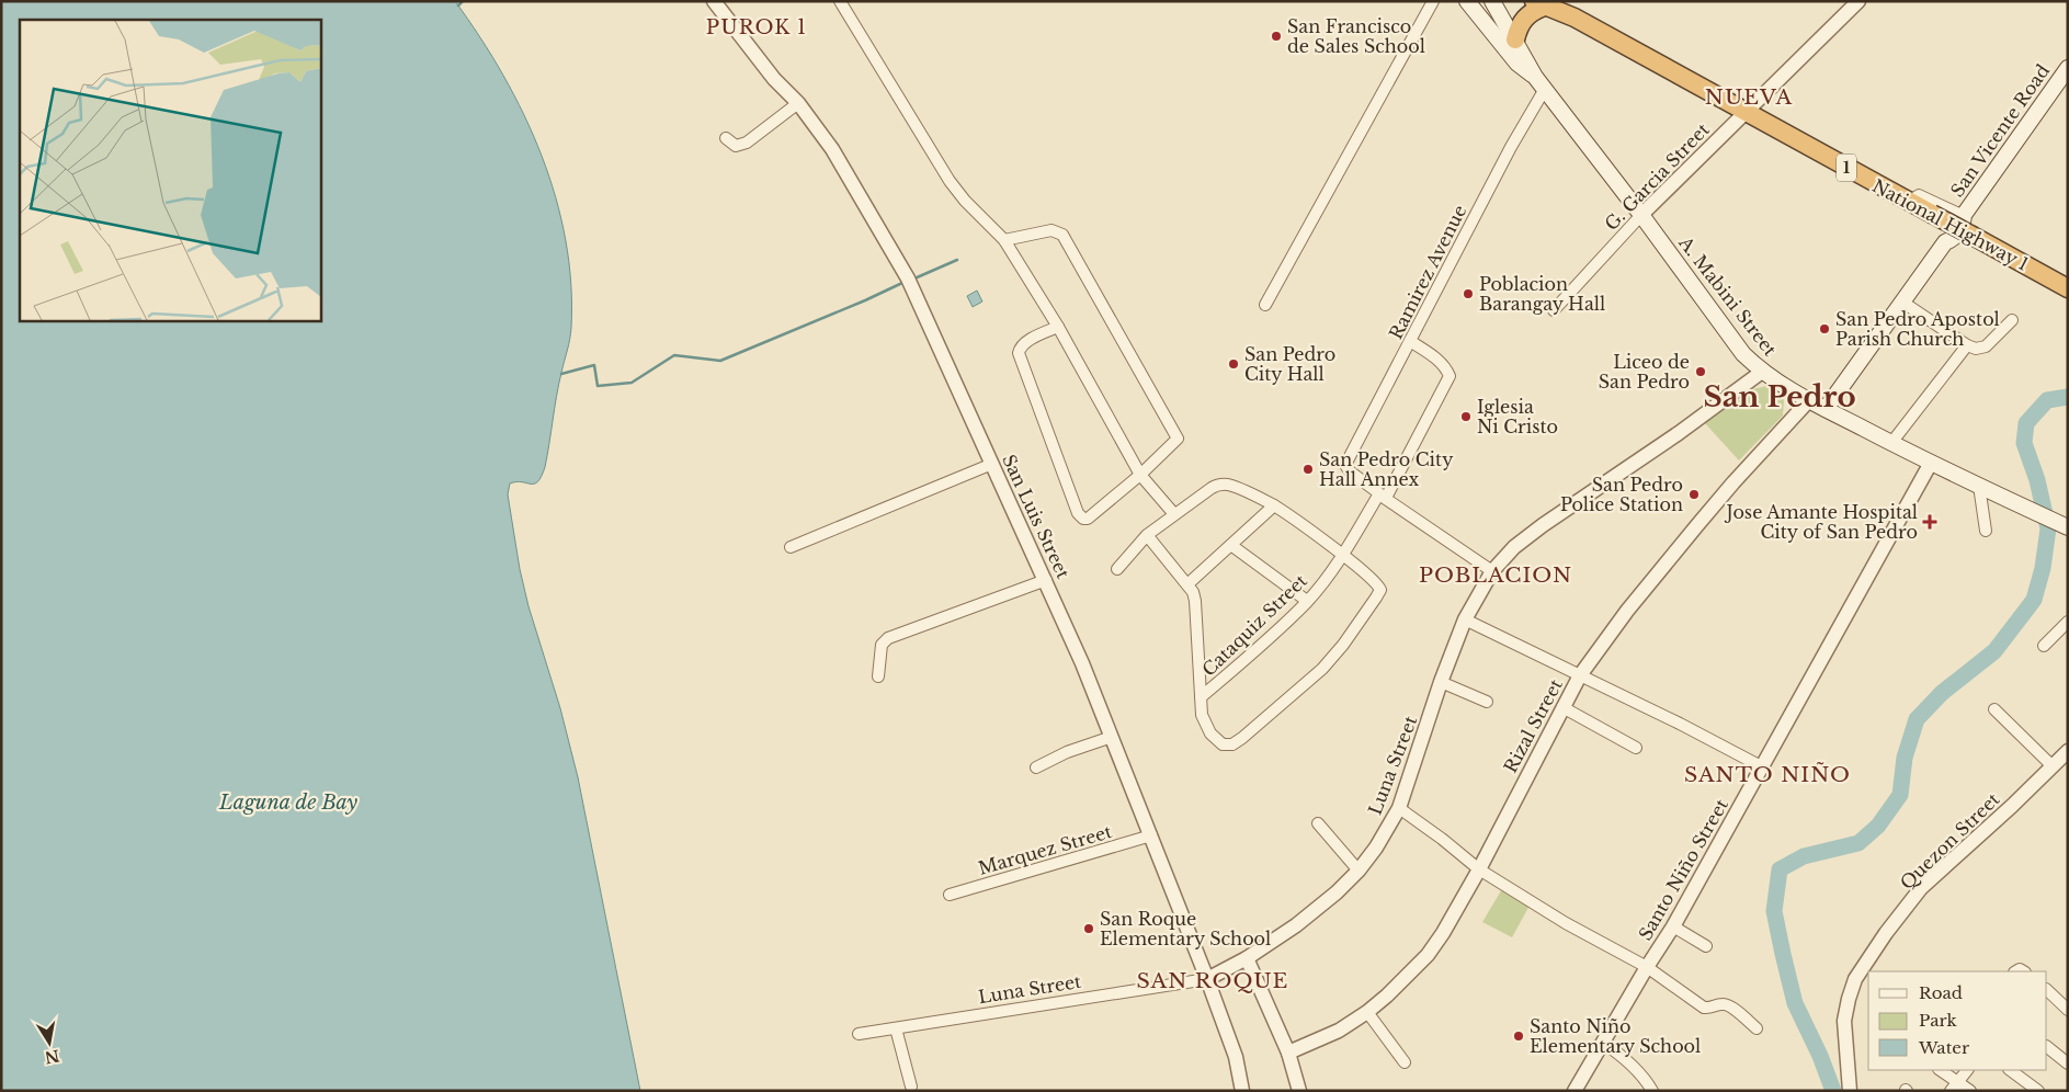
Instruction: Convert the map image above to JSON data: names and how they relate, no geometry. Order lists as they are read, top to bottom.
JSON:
{
  "streets": {
    "highway": ["1", "National Highway 1"],
    "main road": ["San Vicente Road", "A. Mabini Street"],
    "street": [
      "G. Garcia Street",
      "Ramirez Avenue",
      "San Luis Street",
      "Cataquiz Street",
      "Rizal Street",
      "Luna Street",
      "Quezon Street",
      "Marquez Street",
      "Santo Niño Street"
    ]
  },
  "crossings": [
    ["San Vicente Road", "A. Mabini Street"],
    ["G. Garcia Street", "National Highway 1"],
    ["G. Garcia Street", "A. Mabini Street"],
    ["Ramirez Avenue", "A. Mabini Street"],
    ["Ramirez Avenue", "Cataquiz Street"],
    ["A. Mabini Street", "Rizal Street"],
    ["A. Mabini Street", "Luna Street"],
    ["A. Mabini Street", "Santo Niño Street"],
    ["San Luis Street", "Luna Street"],
    ["San Luis Street", "Marquez Street"]
  ],
  "districts": [
    "PUROK 1",
    "NUEVA",
    "San Pedro",
    "POBLACION",
    "SANTO NIÑO",
    "SAN ROQUE"
  ],
  "water": ["Laguna de Bay"],
  "places": {
    "other": [
      "San Francisco de Sales School",
      "Poblacion Barangay Hall",
      "San Pedro Apostol Parish Church",
      "San Pedro City Hall",
      "Liceo de San Pedro",
      "Iglesia Ni Cristo",
      "San Pedro City Hall Annex",
      "San Pedro Police Station",
      "San Roque Elementary School",
      "Santo Niño Elementary School"
    ],
    "health": ["Jose Amante Hospital City of San Pedro"]
  },
  "legend": ["Road", "Park", "Water"],
  "north": "bottom"
}
